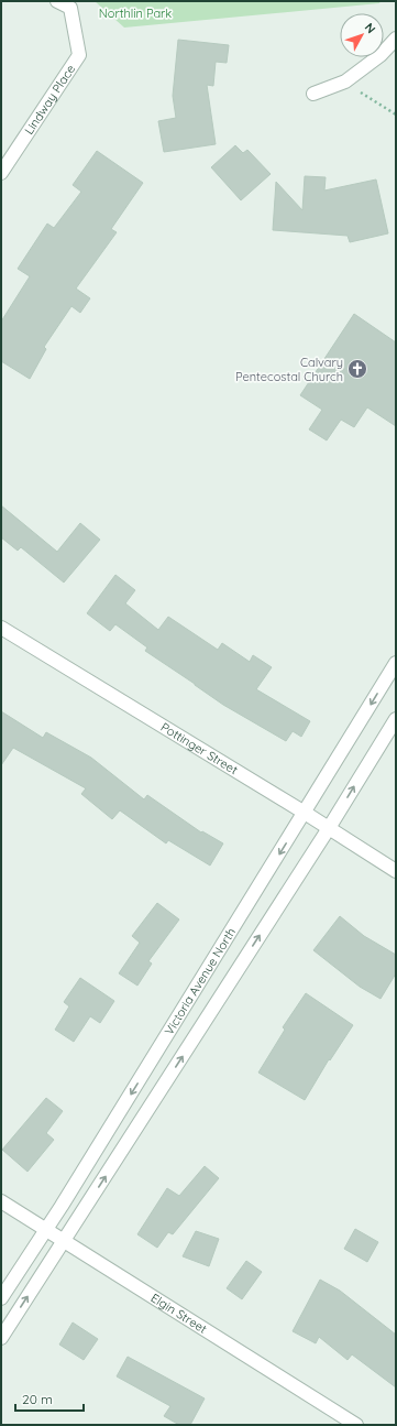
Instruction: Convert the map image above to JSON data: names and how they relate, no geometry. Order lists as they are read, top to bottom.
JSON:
{
  "streets": {
    "street": [
      "Lindway Place",
      "Pottinger Street",
      "Victoria Avenue North",
      "Elgin Street"
    ]
  },
  "crossings": [
    ["Pottinger Street", "Victoria Avenue North"],
    ["Victoria Avenue North", "Elgin Street"]
  ],
  "parks": ["Northlin Park"],
  "places": {
    "church": ["Calvary Pentecostal Church"]
  },
  "scale_bar": "20 m",
  "north": "top right"
}
